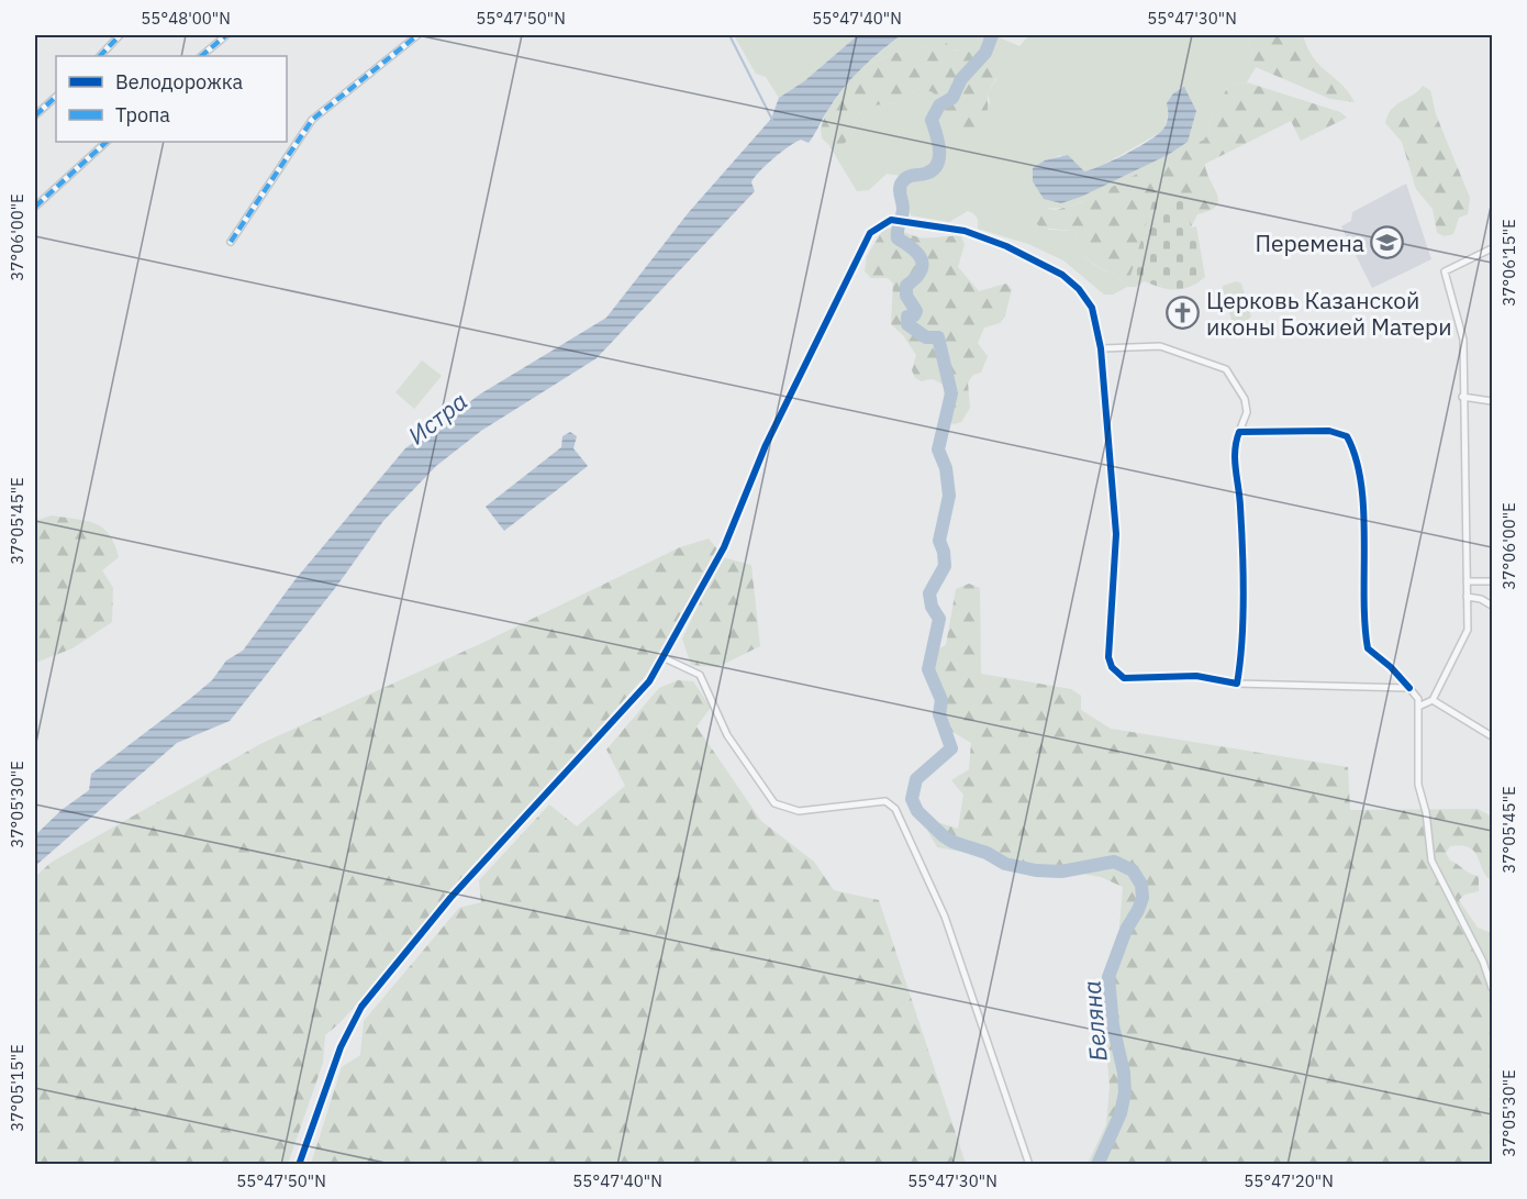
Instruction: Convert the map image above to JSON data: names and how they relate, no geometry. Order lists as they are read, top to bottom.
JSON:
{
  "water": ["Истра", "Беляна"],
  "places": {
    "school or university": ["Перемена"],
    "church": ["Церковь Казанской иконы Божией Матери"]
  },
  "legend": ["Велодорожка", "Тропа"],
  "coordinates": [
    "55°48'00\"N",
    "55°47'50\"N",
    "55°47'40\"N",
    "55°47'30\"N",
    "37°06'00\"E",
    "37°06'15\"E",
    "37°05'45\"E",
    "37°05'30\"E",
    "37°05'15\"E",
    "55°47'20\"N"
  ]
}
